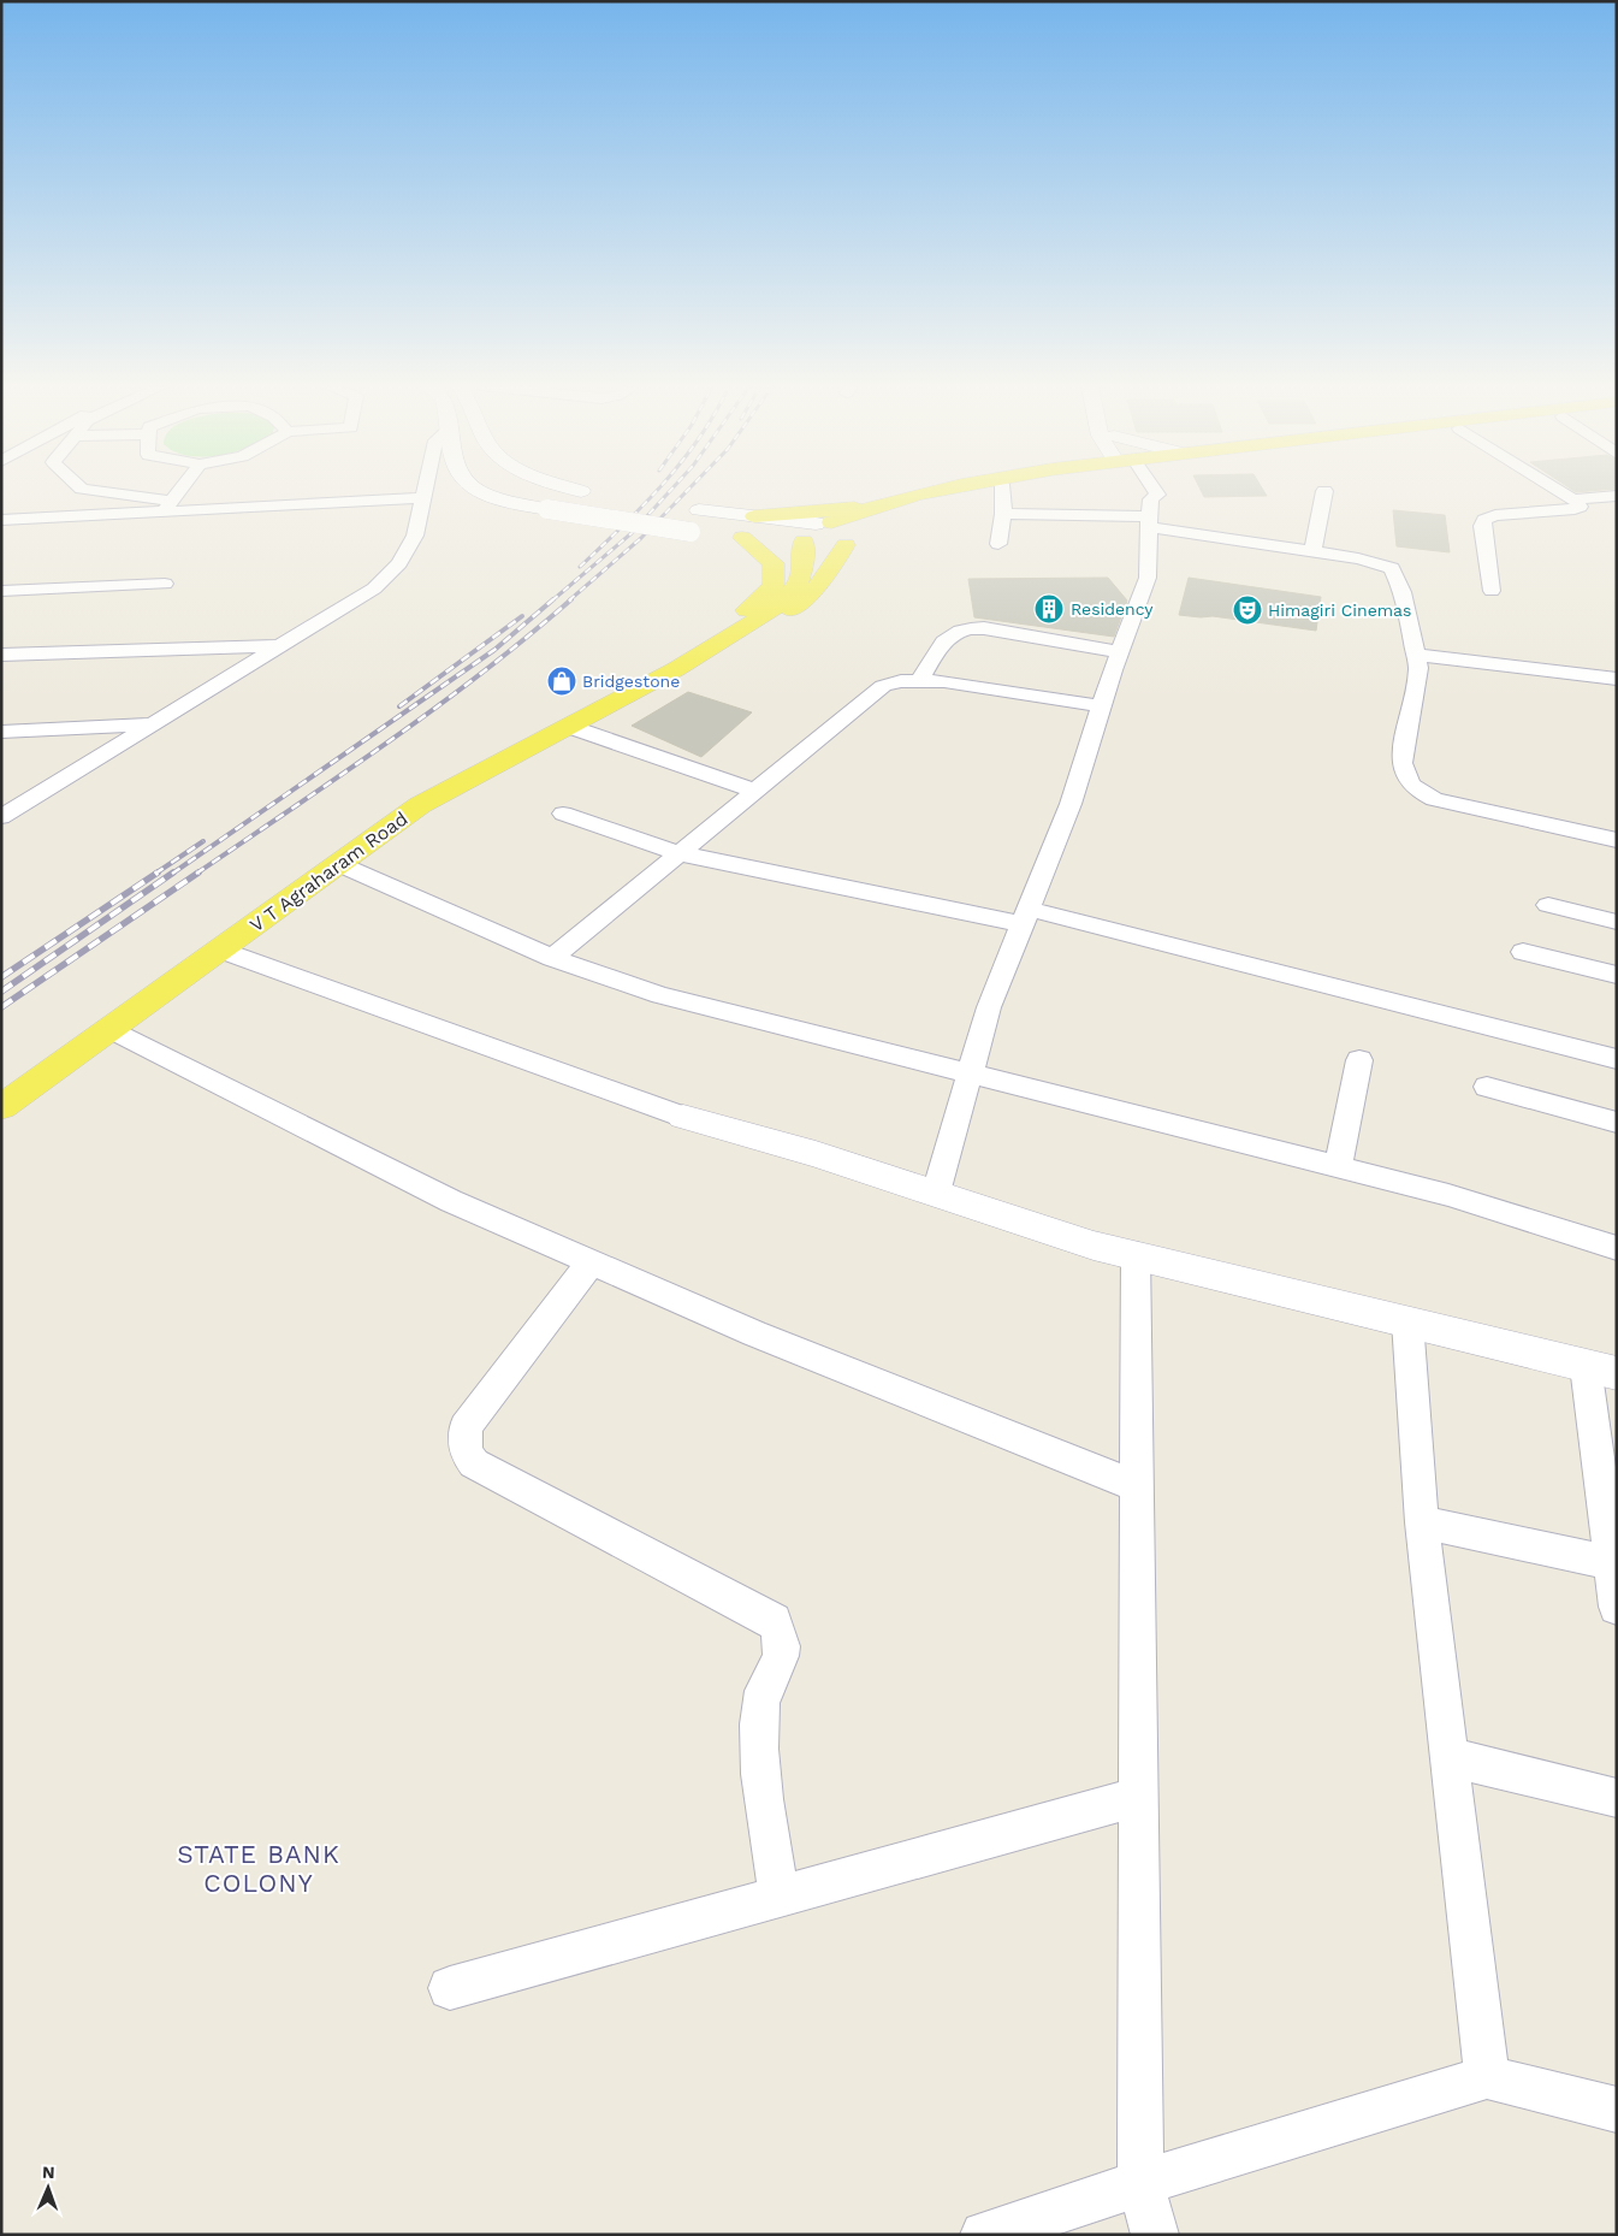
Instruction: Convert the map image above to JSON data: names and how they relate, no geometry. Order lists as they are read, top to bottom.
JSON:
{
  "streets": {
    "main road": ["V T Agraharam Road"]
  },
  "districts": ["STATE BANK COLONY"],
  "places": {
    "building": ["Residency"],
    "theatre": ["Himagiri Cinemas"],
    "shop": ["Bridgestone"]
  },
  "north": "top"
}
